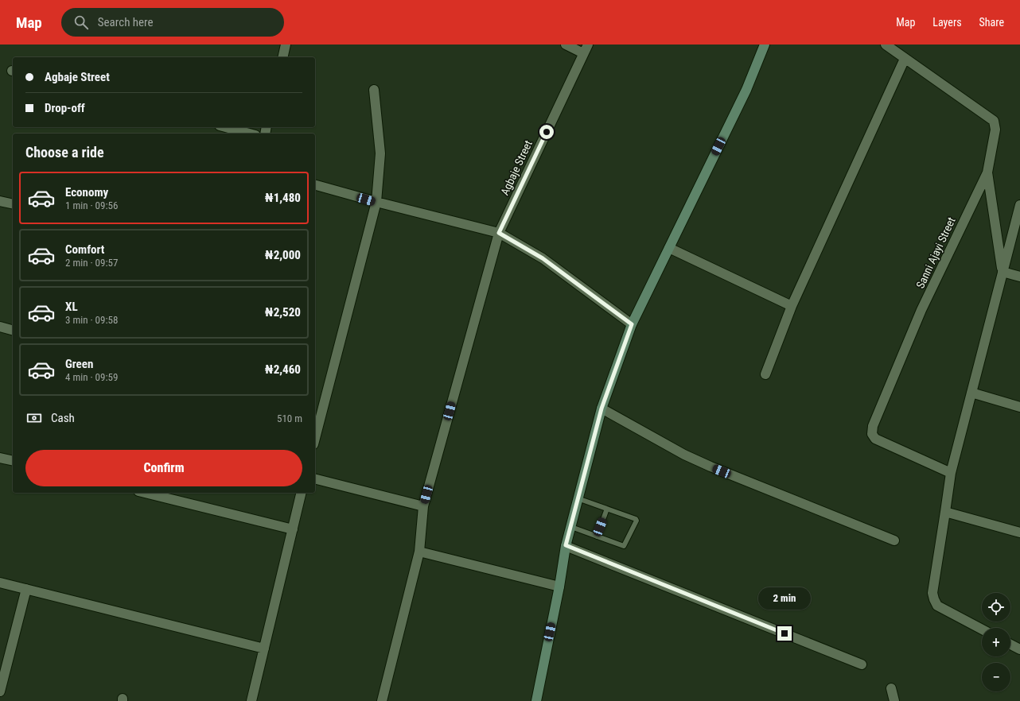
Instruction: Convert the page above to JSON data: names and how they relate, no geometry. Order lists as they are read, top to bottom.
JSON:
{
  "streets": {
    "street": ["Agbaje Street", "Sanni Ajayi Street"]
  },
  "page": {
    "header": "Map",
    "search": "Search here",
    "nav": ["Map", "Layers", "Share"],
    "banner": ["Agbaje Street", "Drop-off"],
    "heading": "Choose a ride",
    "list": [
      {
        "name": "Economy",
        "note": "1 min · 09:56",
        "value": "₦1,480"
      },
      {
        "name": "Comfort",
        "note": "2 min · 09:57",
        "value": "₦2,000"
      },
      {
        "name": "XL",
        "note": "3 min · 09:58",
        "value": "₦2,520"
      },
      {
        "name": "Green",
        "note": "4 min · 09:59",
        "value": "₦2,460"
      }
    ],
    "pay": ["Cash", "510 m"],
    "buttons": "Confirm",
    "bubble": "2 min",
    "map_buttons": ["+", "−"]
  }
}
